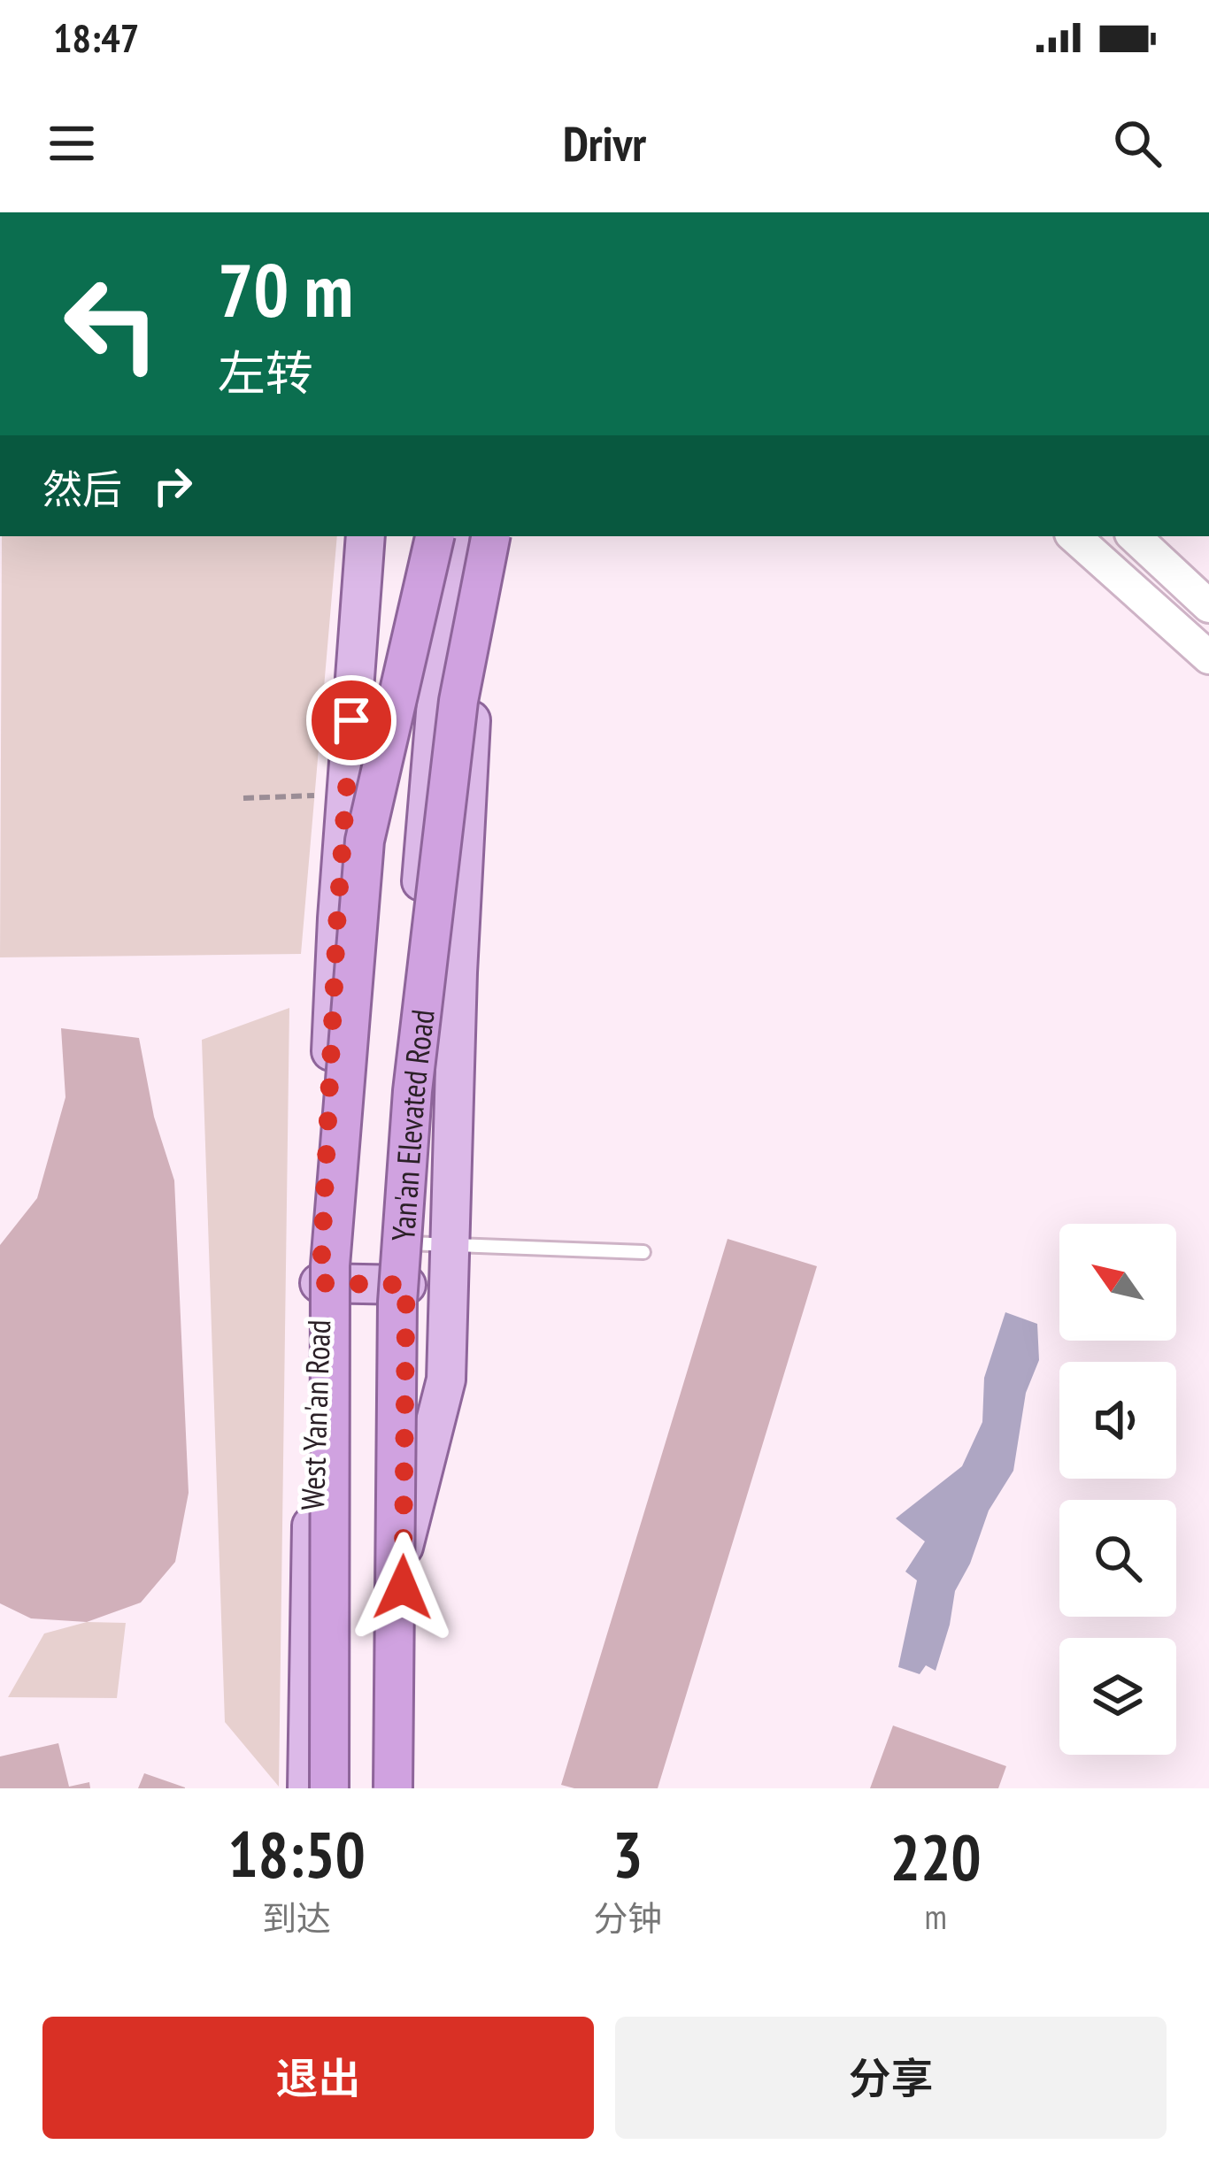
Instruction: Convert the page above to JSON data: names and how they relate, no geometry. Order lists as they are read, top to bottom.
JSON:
{
  "streets": {
    "highway": ["Yan'an Elevated Road"],
    "main road": ["West Yan'an Road"]
  },
  "north": "top left",
  "page": {
    "status": "18:47",
    "header": "Drivr",
    "turn": ["70 m", "左转"],
    "then": "然后",
    "eta": [
      "18:50",
      "到达",
      "3",
      "分钟",
      "220",
      "m"
    ],
    "buttons": ["退出", "分享"]
  }
}
